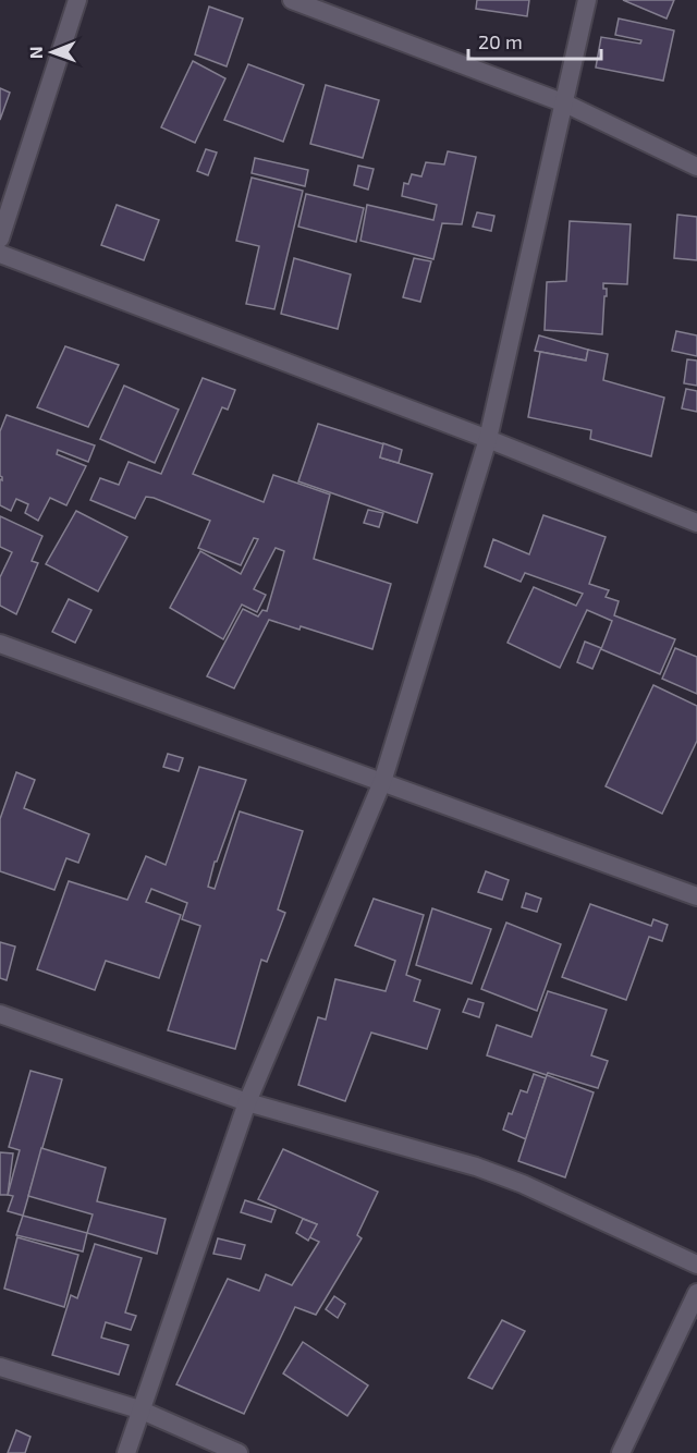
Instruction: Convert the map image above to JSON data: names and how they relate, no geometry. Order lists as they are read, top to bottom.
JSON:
{
  "scale_bar": "20 m",
  "north": "left"
}
